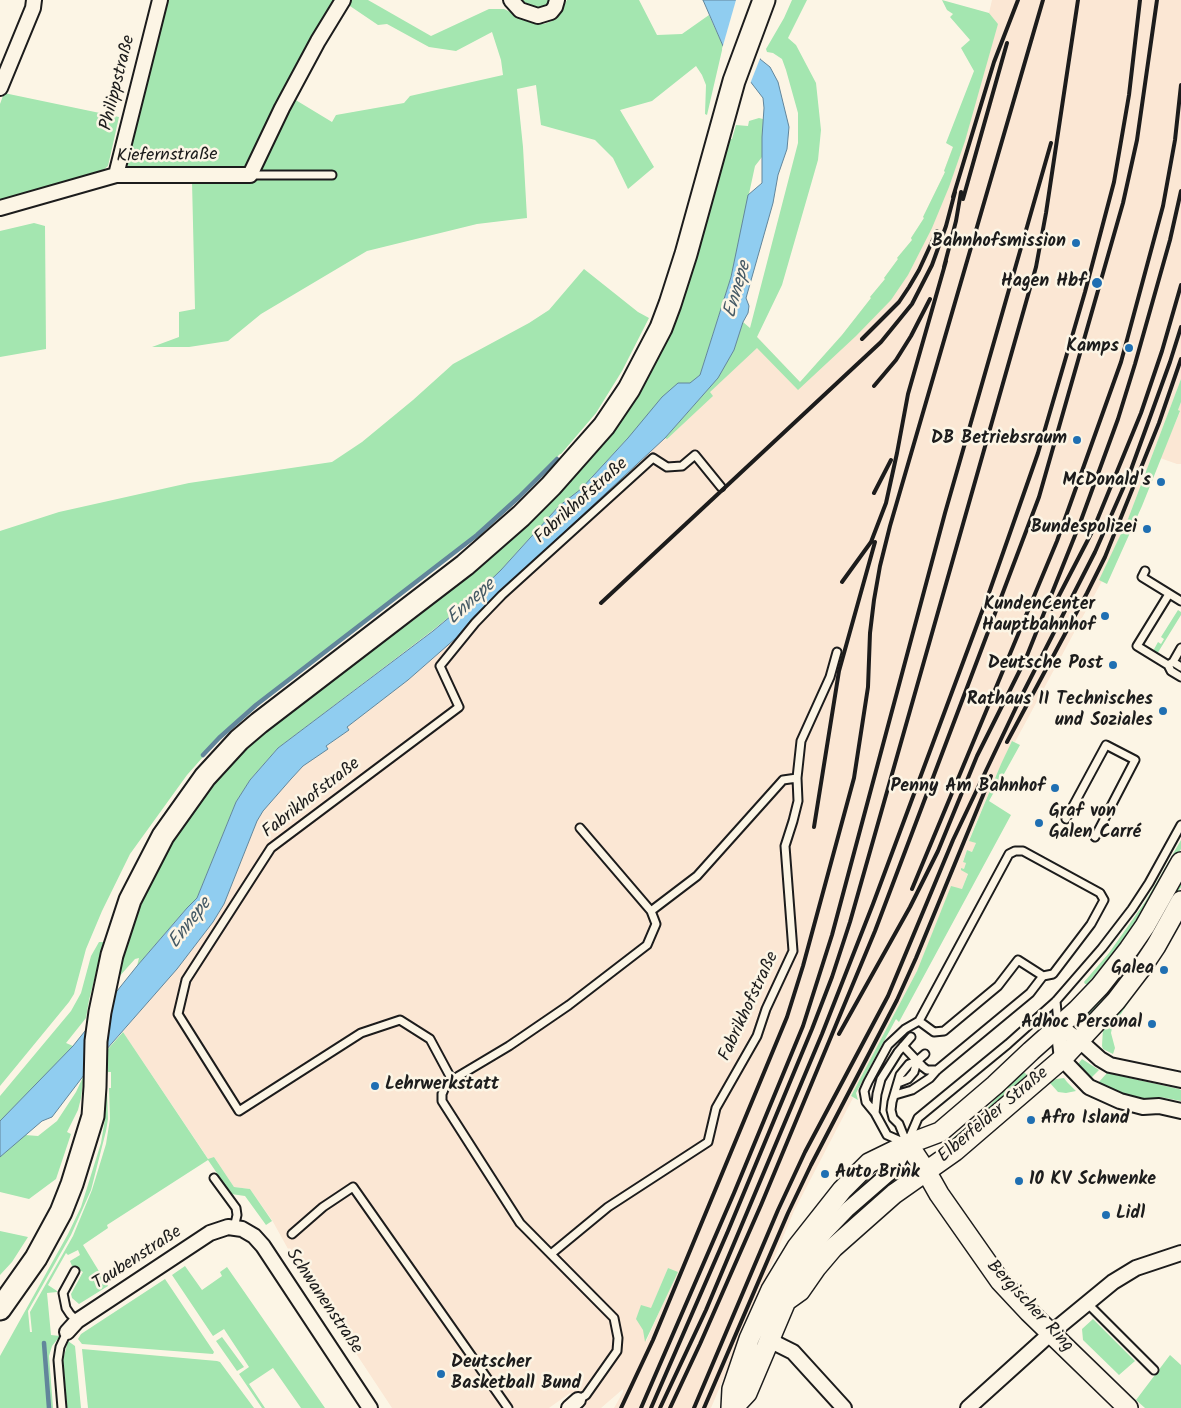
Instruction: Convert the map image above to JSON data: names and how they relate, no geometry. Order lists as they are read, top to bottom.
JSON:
{
  "streets": {
    "main road": ["Elberfelder Straße", "Bergischer Ring"],
    "street": [
      "Philippstraße",
      "Kiefernstraße",
      "Taubenstraße",
      "Schwanenstraße"
    ],
    "lane": ["Fabrikhofstraße"]
  },
  "crossings": [
    ["Philippstraße", "Kiefernstraße"],
    ["Elberfelder Straße", "Bergischer Ring"],
    ["Taubenstraße", "Schwanenstraße"]
  ],
  "water": ["Ennepe"],
  "places": [
    "Bahnhofsmission",
    "Hagen Hbf",
    "Kamps",
    "DB Betriebsraum",
    "McDonald's",
    "Bundespolizei",
    "KundenCenter Hauptbahnhof",
    "Deutsche Post",
    "Rathaus II Technisches und Soziales",
    "Penny Am Bahnhof",
    "Graf von Galen Carré",
    "Galea",
    "Adhoc Personal",
    "Lehrwerkstatt",
    "Afro Island",
    "Auto Brink",
    "10 KV Schwenke",
    "Lidl",
    "Deutscher Basketball Bund"
  ]
}
